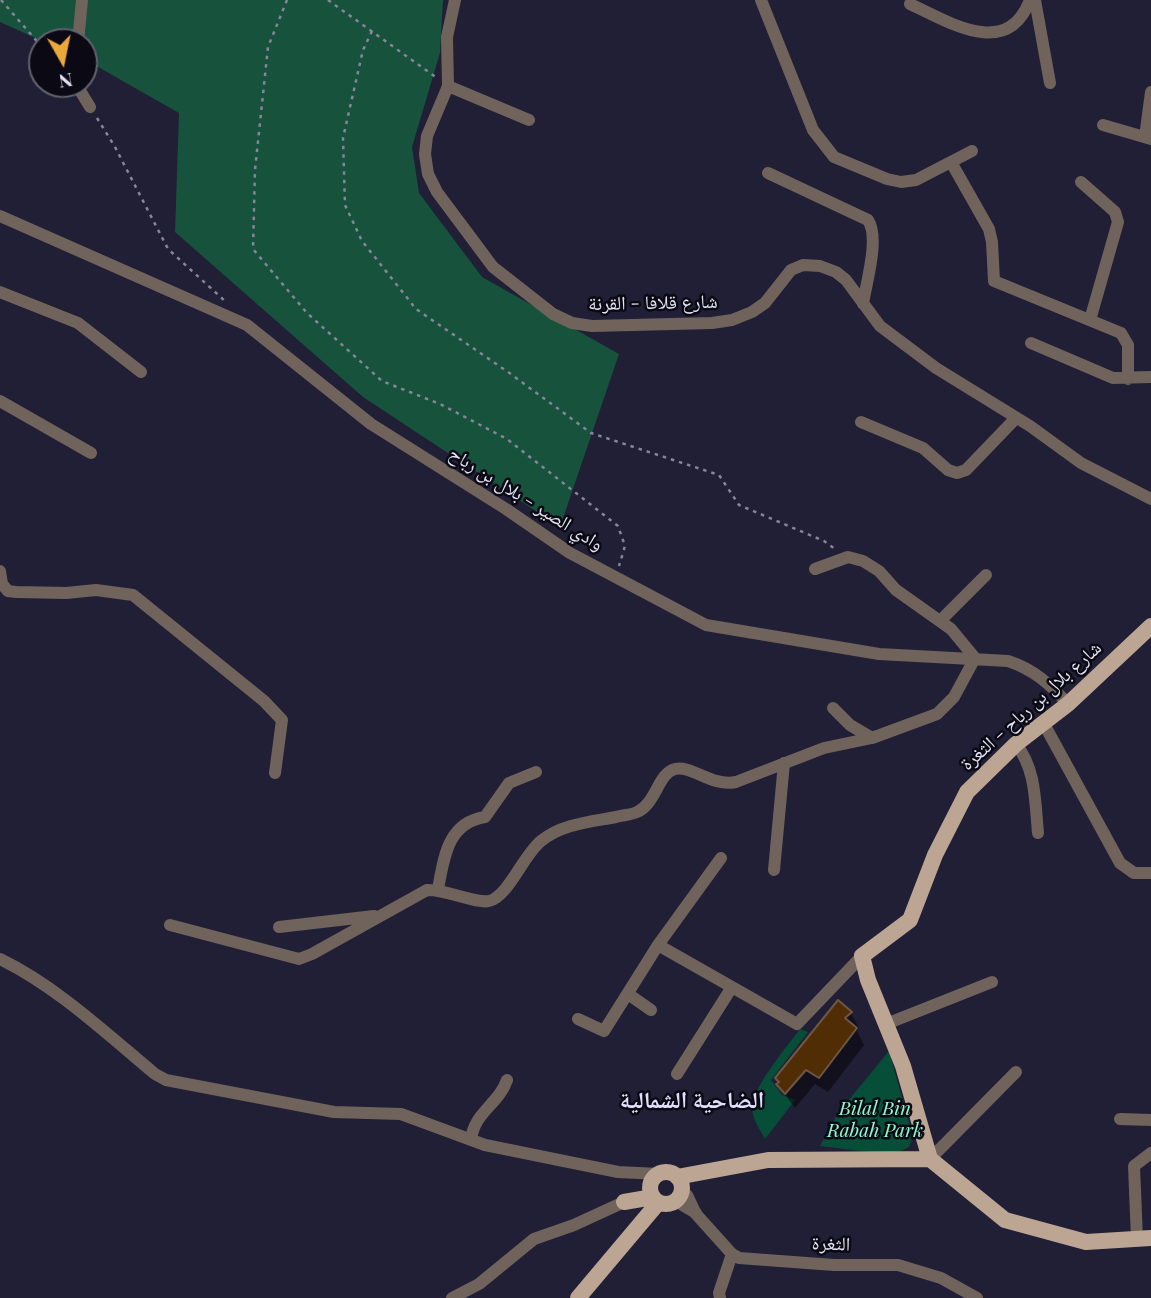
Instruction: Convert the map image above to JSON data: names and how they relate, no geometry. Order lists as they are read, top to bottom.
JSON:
{
  "streets": {
    "main road": ["شارع بلال بن رباح - الثغرة"],
    "street": ["شارع قلافا - القرنة", "وادي الصير - بلال بن رباح", "الثغرة"]
  },
  "crossings": [
    ["وادي الصير - بلال بن رباح", "شارع بلال بن رباح - الثغرة"]
  ],
  "districts": ["الضاحية الشمالية"],
  "parks": ["Bilal Bin Rabah Park"],
  "north": "bottom"
}
